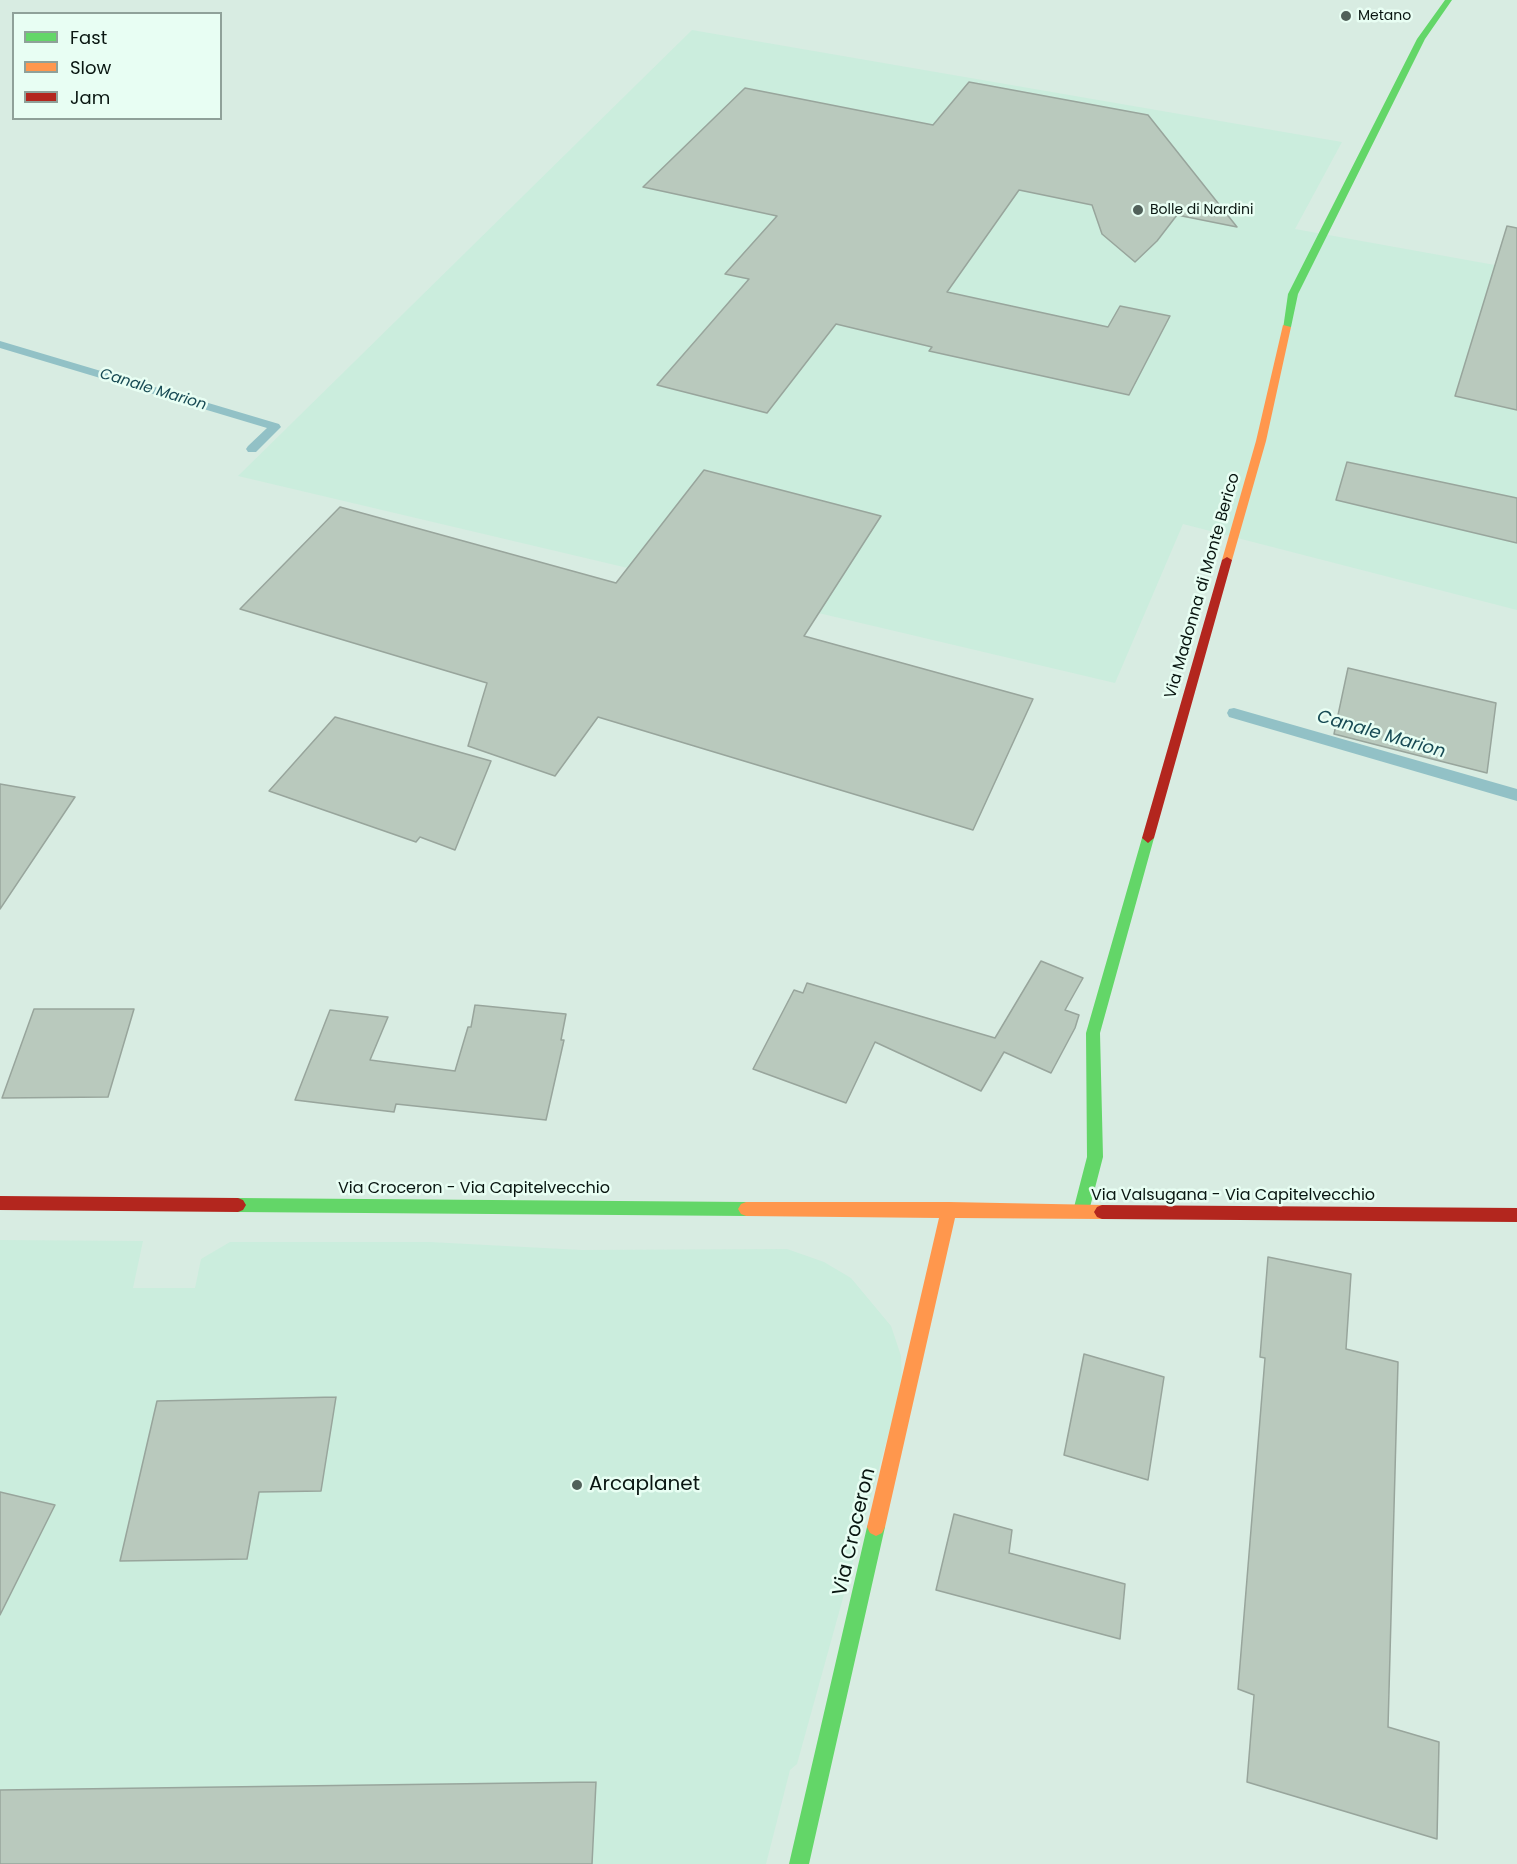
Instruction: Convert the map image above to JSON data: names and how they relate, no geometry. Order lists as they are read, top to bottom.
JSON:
{
  "streets": {
    "street": [
      "Via Madonna di Monte Berico",
      "Via Croceron - Via Capitelvecchio",
      "Via Valsugana - Via Capitelvecchio",
      "Via Croceron"
    ]
  },
  "crossings": [
    ["Via Madonna di Monte Berico", "Via Valsugana - Via Capitelvecchio"],
    ["Via Croceron - Via Capitelvecchio", "Via Valsugana - Via Capitelvecchio"],
    ["Via Croceron - Via Capitelvecchio", "Via Croceron"],
    ["Via Valsugana - Via Capitelvecchio", "Via Croceron"]
  ],
  "water": ["Canale Marion"],
  "places": ["Metano", "Bolle di Nardini", "Arcaplanet"],
  "legend": ["Fast", "Slow", "Jam"]
}
